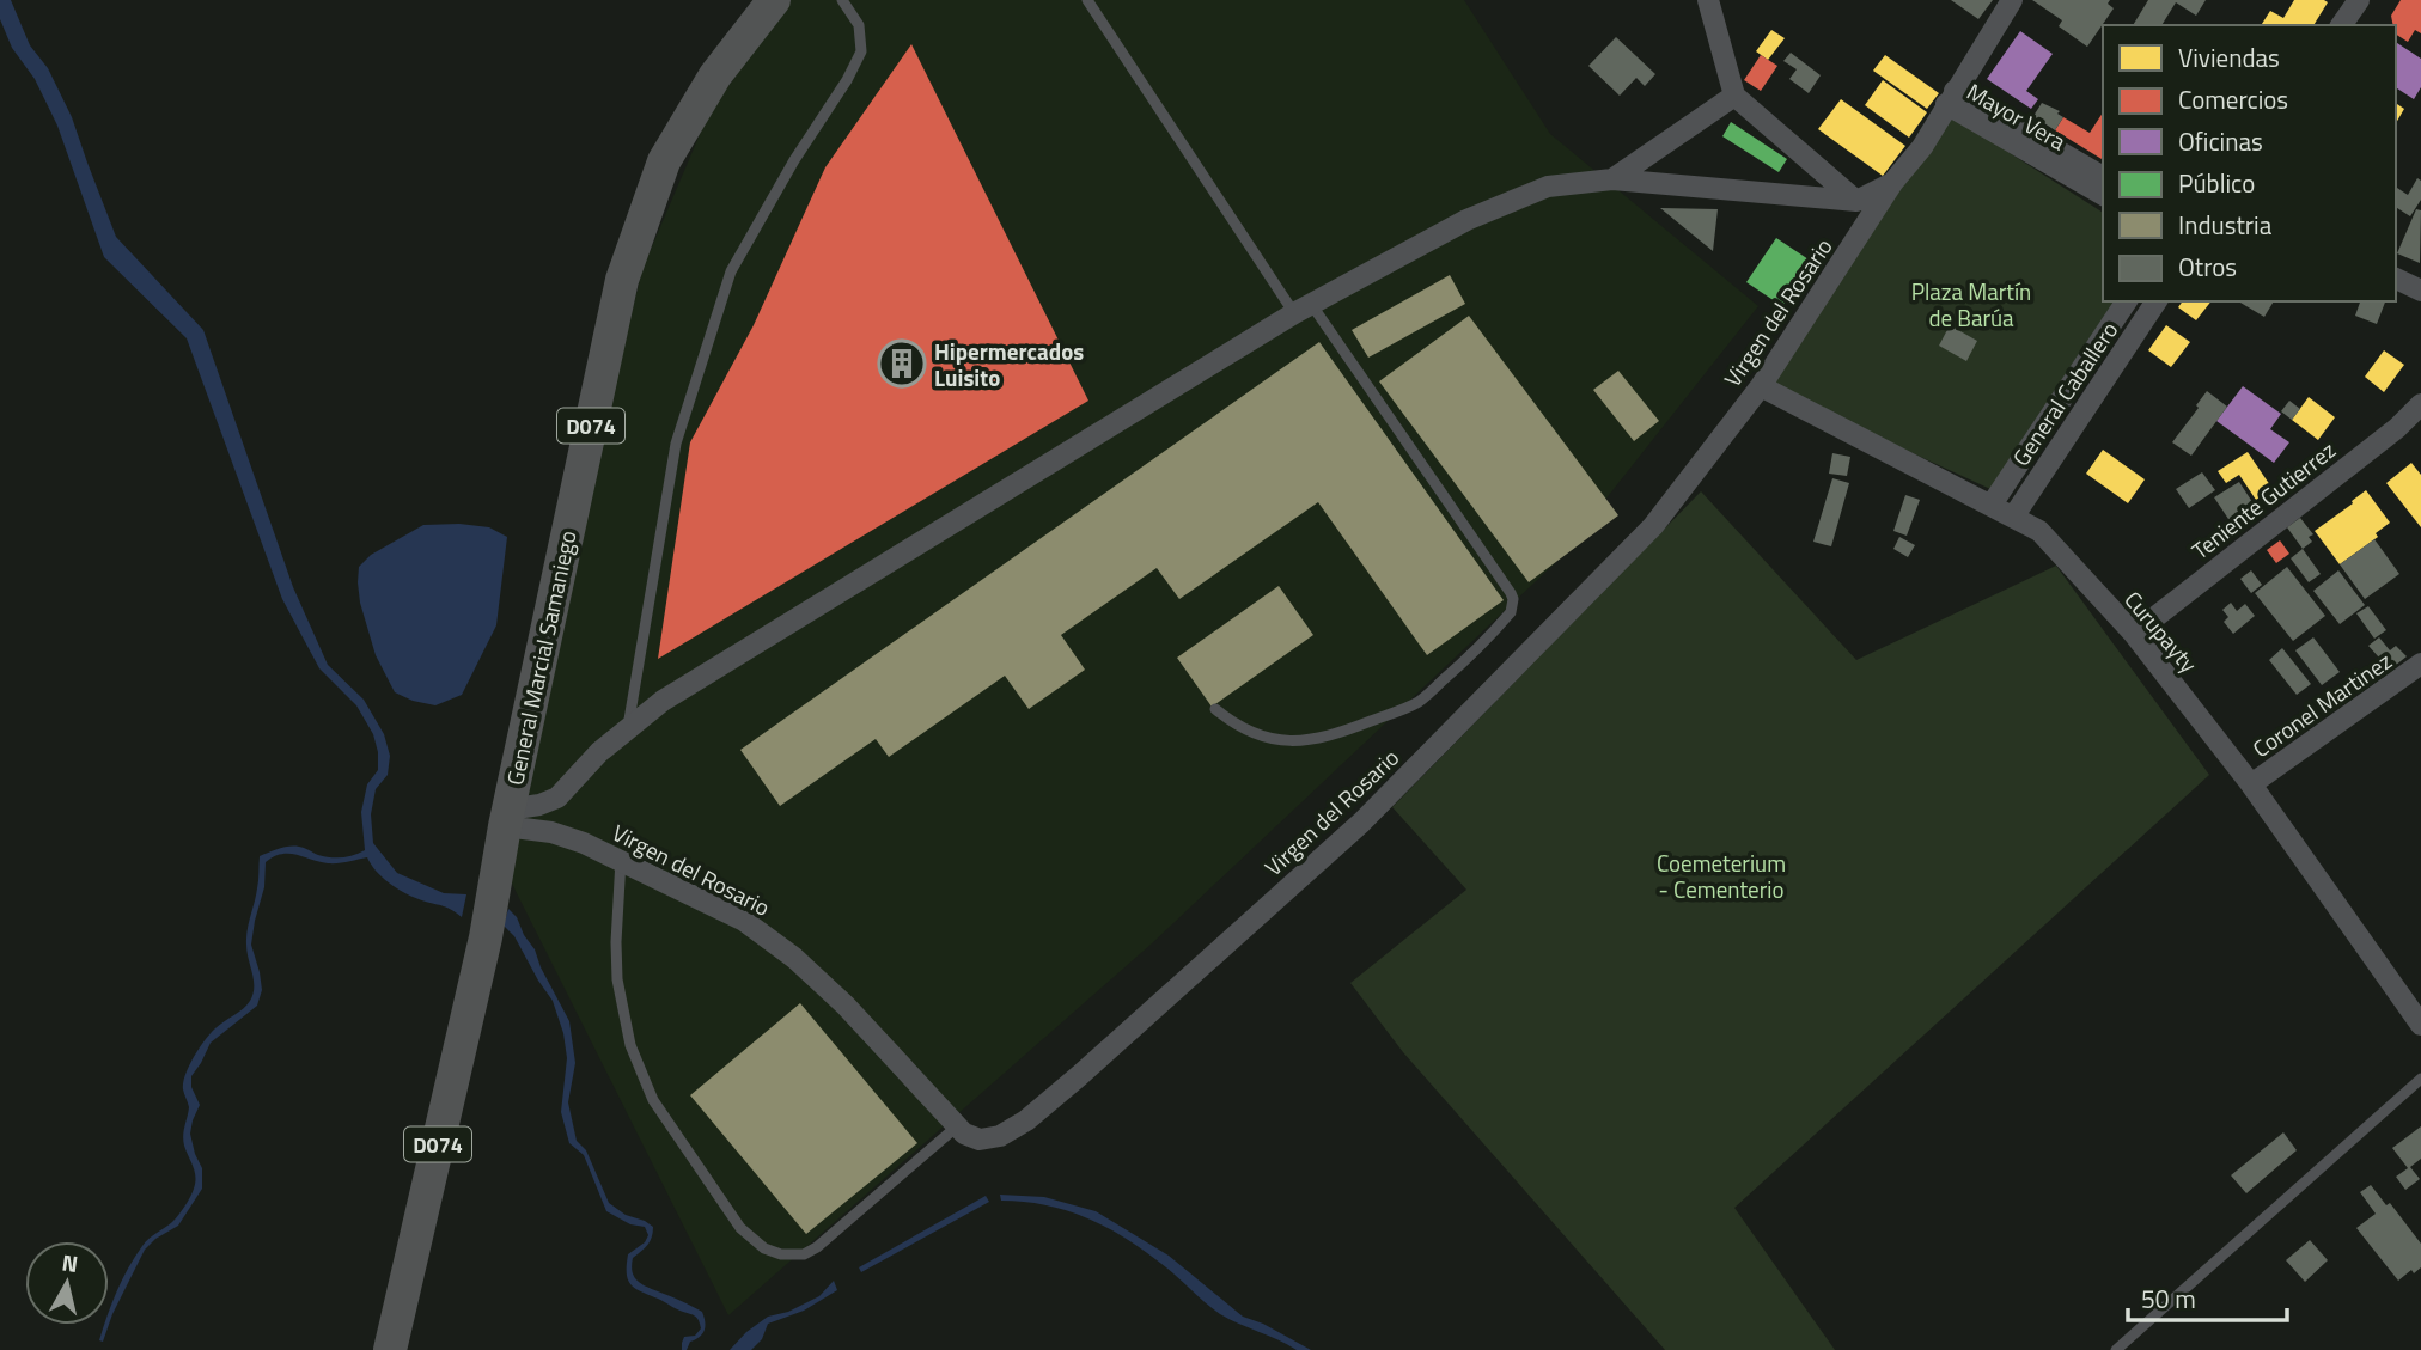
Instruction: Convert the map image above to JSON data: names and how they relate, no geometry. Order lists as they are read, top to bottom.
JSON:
{
  "streets": {
    "main road": ["D074", "General Marcial Samaniego"],
    "street": [
      "Mayor Vera",
      "Virgen del Rosario",
      "General Caballero",
      "Teniente Gutierrez",
      "Curupayty",
      "Coronel Martinez"
    ]
  },
  "crossings": [
    ["Mayor Vera", "Virgen del Rosario"],
    ["Virgen del Rosario", "Curupayty"],
    ["Virgen del Rosario", "General Marcial Samaniego"],
    ["General Caballero", "Curupayty"],
    ["Teniente Gutierrez", "Curupayty"],
    ["Curupayty", "Coronel Martinez"]
  ],
  "parks": ["Plaza Martín de Barúa", "Coemeterium - Cementerio"],
  "places": {
    "building": ["Hipermercados Luisito"]
  },
  "legend": [
    "Viviendas",
    "Comercios",
    "Oficinas",
    "Público",
    "Industria",
    "Otros"
  ],
  "scale_bar": "50 m",
  "north": "top"
}
